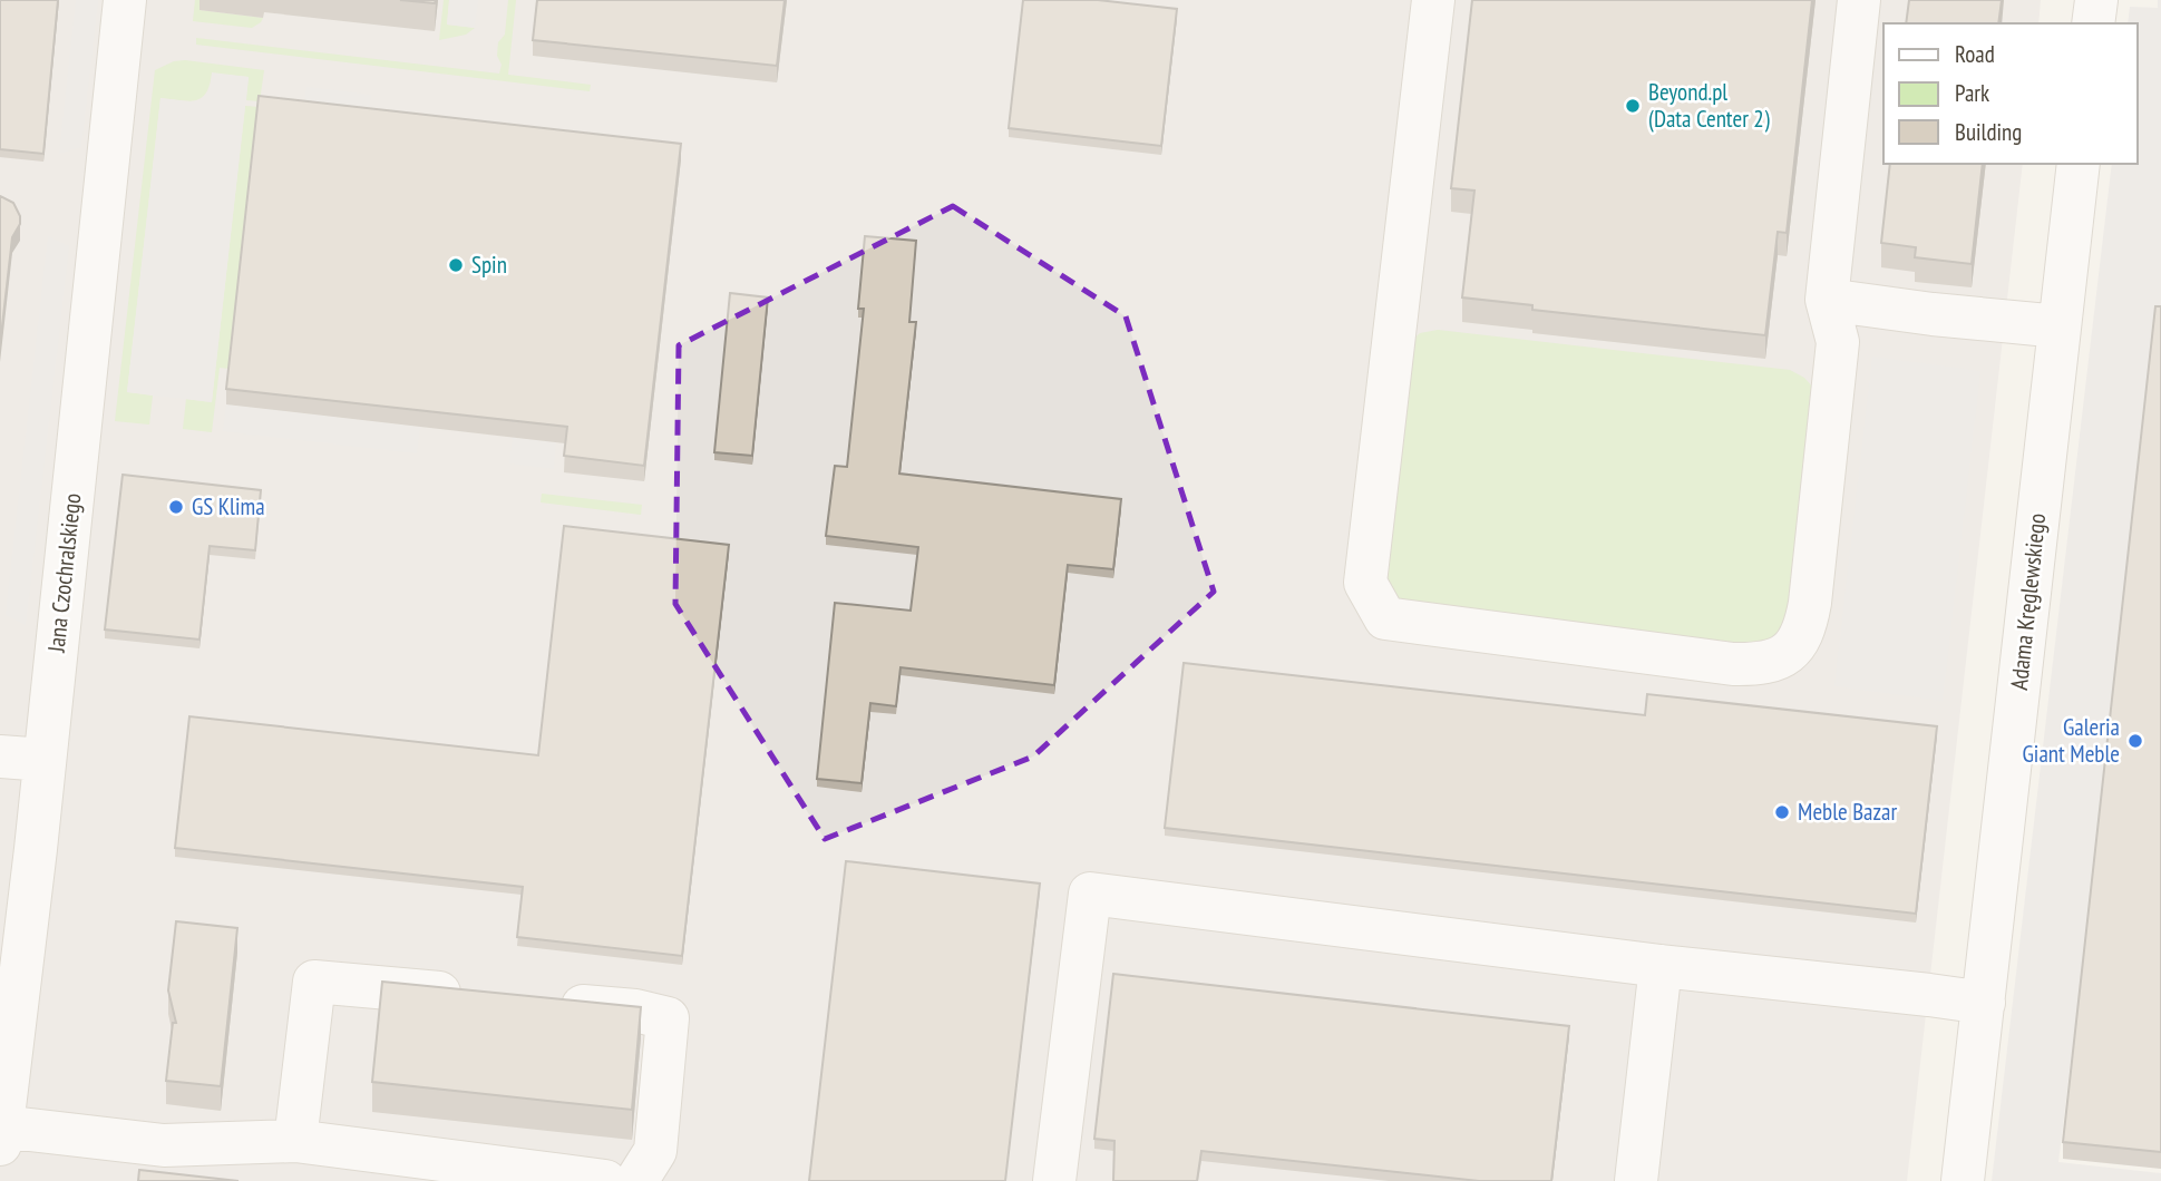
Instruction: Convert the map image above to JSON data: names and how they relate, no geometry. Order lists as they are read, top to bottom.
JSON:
{
  "streets": {
    "street": ["Jana Czochralskiego", "Adama Kręglewskiego"]
  },
  "places": [
    "Beyond.pl (Data Center 2)",
    "Spin",
    "GS Klima",
    "Galeria Giant Meble",
    "Meble Bazar"
  ],
  "legend": ["Road", "Park", "Building"]
}
